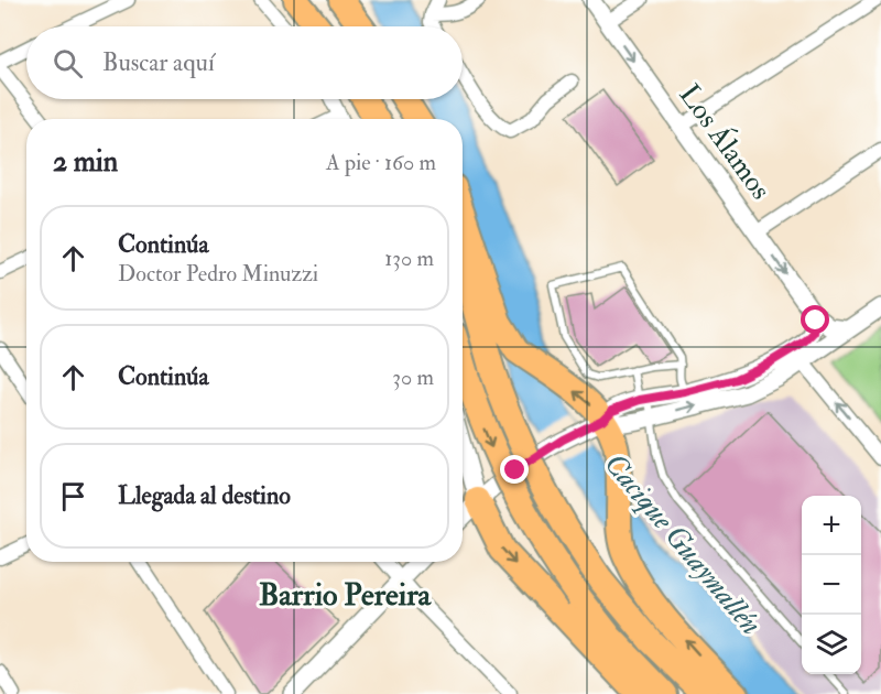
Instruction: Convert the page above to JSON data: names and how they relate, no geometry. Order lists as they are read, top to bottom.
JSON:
{
  "streets": {
    "street": ["Los Álamos"]
  },
  "one_way": ["Los Álamos"],
  "districts": ["Barrio Pereira"],
  "water": ["Cacique Guaymallén"],
  "page": {
    "search": "Buscar aquí",
    "heading": ["2 min", "A pie · 160 m"],
    "list": [
      ["Continúa", "Doctor Pedro Minuzzi", "130 m"],
      ["Continúa", "30 m"],
      "Llegada al destino"
    ],
    "map_buttons": ["+", "−"]
  }
}
